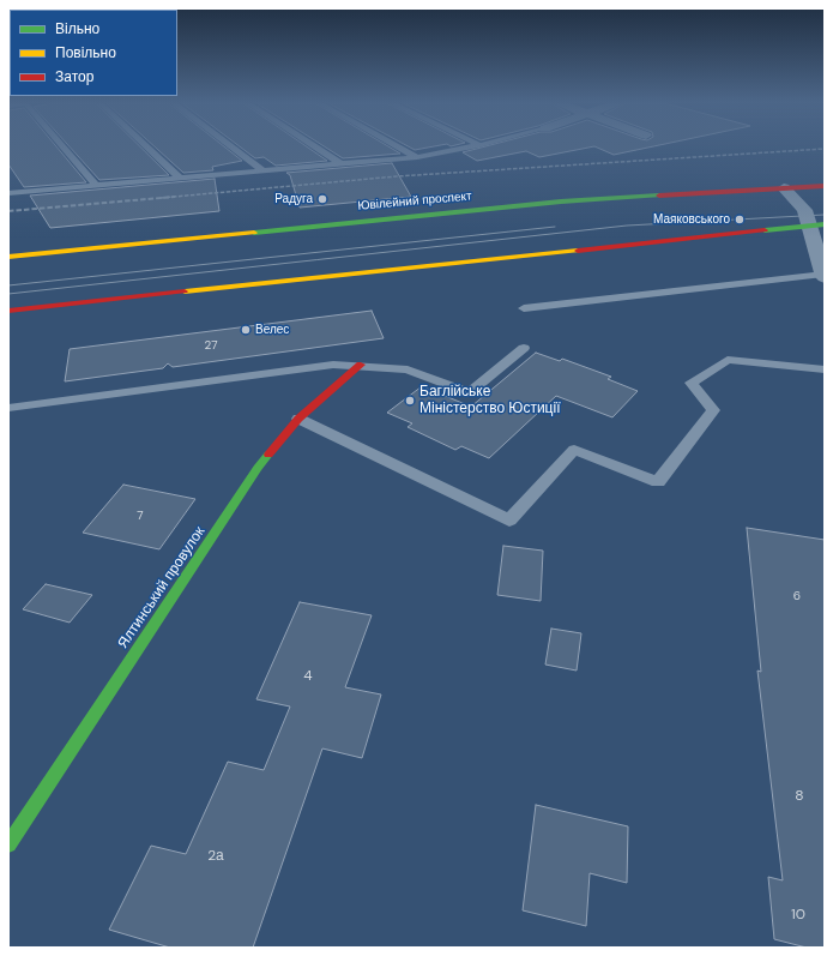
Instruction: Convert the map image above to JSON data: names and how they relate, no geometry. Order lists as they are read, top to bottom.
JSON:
{
  "streets": {
    "street": ["Ювілейний проспект", "Ялтинський провулок"]
  },
  "places": [
    "Радуга",
    "Маяковського",
    "Велес",
    "Баглійське Міністерство Юстиції"
  ],
  "house_numbers": [
    "27",
    "7",
    "6",
    "4",
    "8",
    "2а",
    "10"
  ],
  "legend": ["Вільно", "Повільно", "Затор"]
}
